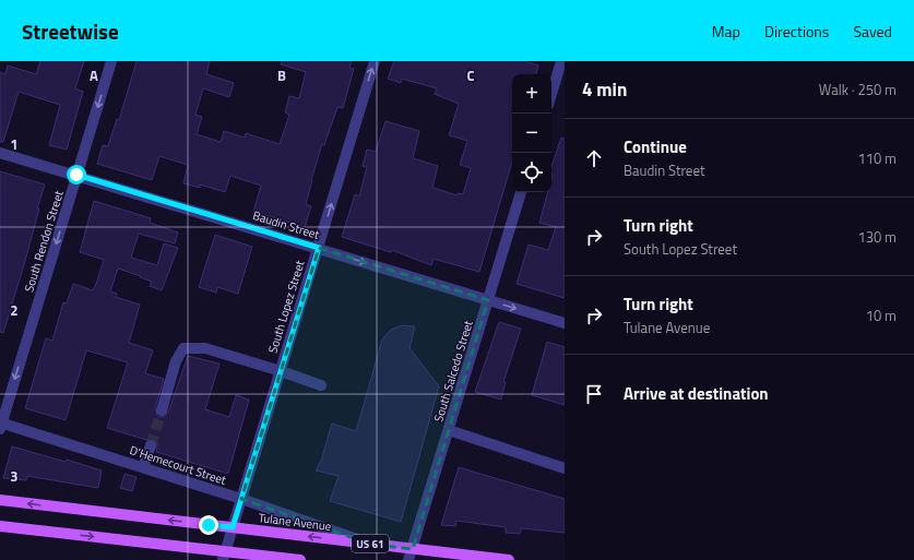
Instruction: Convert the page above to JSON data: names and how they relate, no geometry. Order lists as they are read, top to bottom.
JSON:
{
  "streets": {
    "main road": ["Tulane Avenue", "US 61"],
    "street": [
      "Baudin Street",
      "South Rendon Street",
      "South Lopez Street",
      "South Salcedo Street",
      "D'Hemecourt Street"
    ]
  },
  "crossings": [
    ["Baudin Street", "South Rendon Street"],
    ["Baudin Street", "South Lopez Street"],
    ["Baudin Street", "South Salcedo Street"],
    ["South Rendon Street", "D'Hemecourt Street"],
    ["South Lopez Street", "D'Hemecourt Street"],
    ["South Lopez Street", "Tulane Avenue"],
    ["South Salcedo Street", "Tulane Avenue"],
    ["D'Hemecourt Street", "Tulane Avenue"]
  ],
  "one_way": ["Baudin Street", "South Rendon Street", "South Lopez Street"],
  "page": {
    "header": "Streetwise",
    "nav": ["Map", "Directions", "Saved"],
    "heading": ["4 min", "Walk · 250 m"],
    "map_buttons": ["+", "−"],
    "list": [
      ["Continue", "Baudin Street", "110 m"],
      ["Turn right", "South Lopez Street", "130 m"],
      ["Turn right", "Tulane Avenue", "10 m"],
      "Arrive at destination"
    ]
  },
  "grid": {
    "columns": ["A", "B", "C"],
    "rows": ["1", "2", "3"]
  }
}
